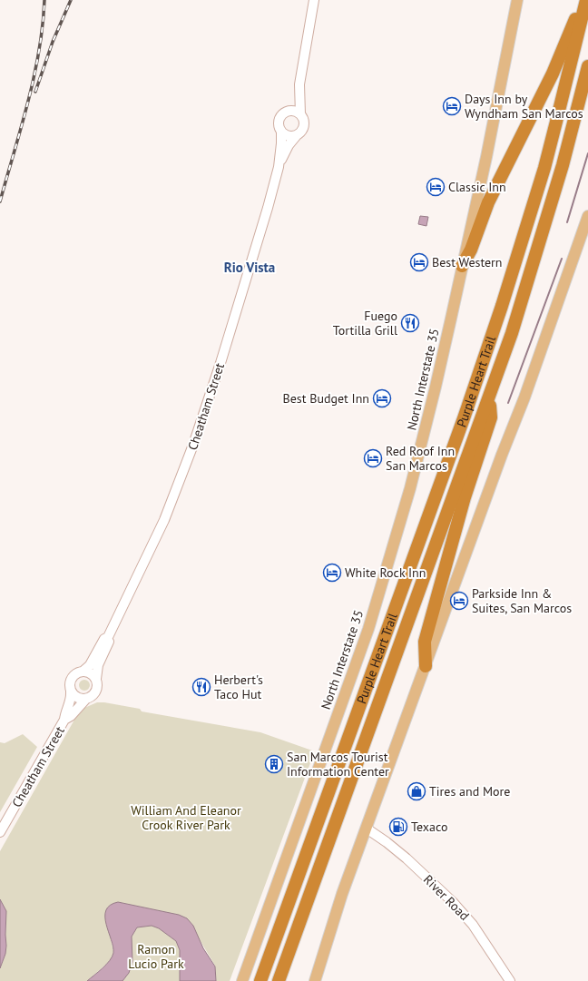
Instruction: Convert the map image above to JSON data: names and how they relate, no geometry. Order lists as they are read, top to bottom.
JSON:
{
  "streets": {
    "highway": ["Purple Heart Trail"],
    "main road": ["North Interstate 35"],
    "street": ["Cheatham Street", "River Road"]
  },
  "districts": ["Rio Vista"],
  "parks": ["William And Eleanor Crook River Park", "Ramon Lucio Park"],
  "places": {
    "hotel": [
      "Days Inn by Wyndham San Marcos",
      "Classic Inn",
      "Best Western",
      "Best Budget Inn",
      "Red Roof Inn San Marcos",
      "White Rock Inn",
      "Parkside Inn & Suites, San Marcos"
    ],
    "restaurant": ["Fuego Tortilla Grill", "Herbert's Taco Hut"],
    "building": ["San Marcos Tourist Information Center"],
    "shop": ["Tires and More"],
    "fuel station": ["Texaco"]
  }
}
